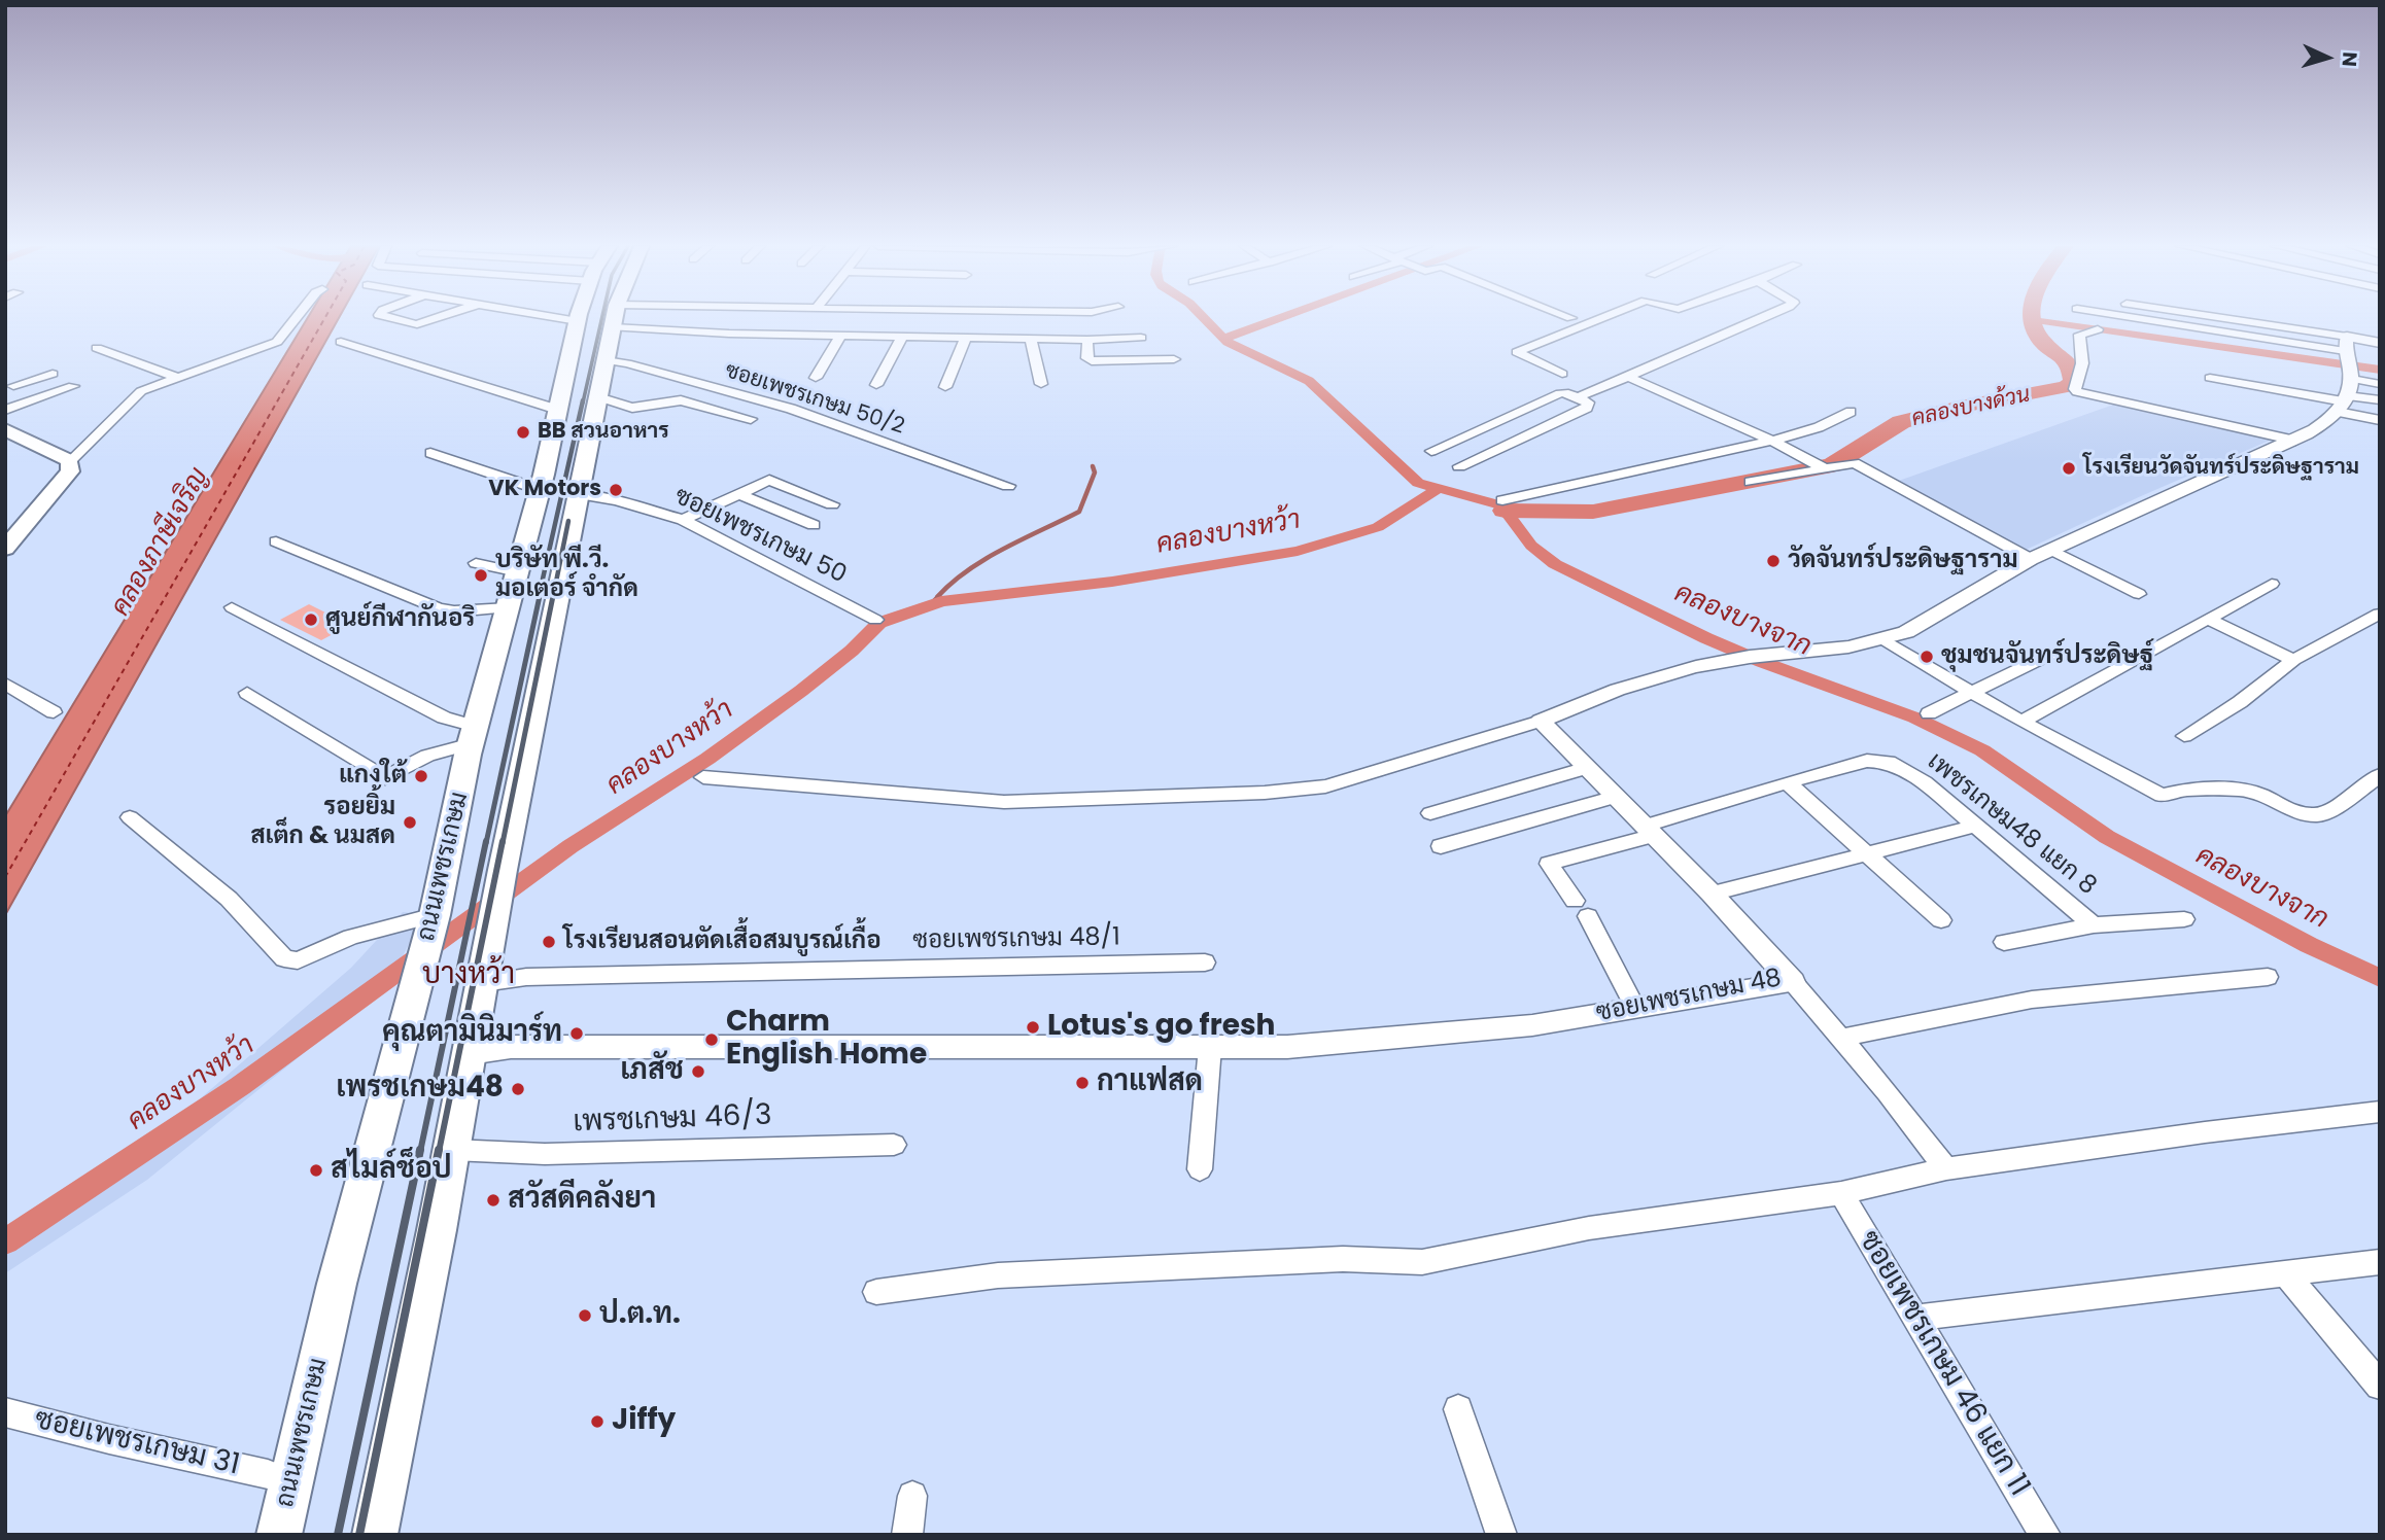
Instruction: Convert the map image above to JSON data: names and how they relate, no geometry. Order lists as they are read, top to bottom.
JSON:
{
  "streets": {
    "main road": ["ถนนเพชรเกษม"],
    "street": [
      "ซอยเพชรเกษม 50/2",
      "ซอยเพชรเกษม 50",
      "เพชรเกษม48 แยก 8",
      "ซอยเพชรเกษม 48/1",
      "ซอยเพชรเกษม 48",
      "เพรชเกษม 46/3",
      "ซอยเพชรเกษม 46 แยก 11",
      "ซอยเพชรเกษม 31"
    ]
  },
  "crossings": [
    ["เพชรเกษม48 แยก 8", "ซอยเพชรเกษม 48"]
  ],
  "districts": ["บางหว้า"],
  "water": [
    "คลองบางด้วน",
    "คลองบางหว้า",
    "คลองภาษีเจริญ",
    "คลองบางจาก"
  ],
  "places": [
    "BB สวนอาหาร",
    "โรงเรียนวัดจันทร์ประดิษฐาราม",
    "VK Motors",
    "วัดจันทร์ประดิษฐาราม",
    "บริษัท พี.วี. มอเตอร์ จำกัด",
    "ศูนย์กีฬากันอริ",
    "ชุมชนจันทร์ประดิษฐ์",
    "แกงใต้",
    "รอยยิ้ม สเต็ก & นมสด",
    "โรงเรียนสอนตัดเสื้อสมบูรณ์เกื้อ",
    "Lotus's go fresh",
    "คุณตามินิมาร์ท",
    "Charm English Home",
    "เภสัช",
    "กาแฟสด",
    "เพรชเกษม48",
    "สไมล์ช็อป",
    "สวัสดีคลังยา",
    "ป.ต.ท.",
    "Jiffy"
  ],
  "north": "right"
}
